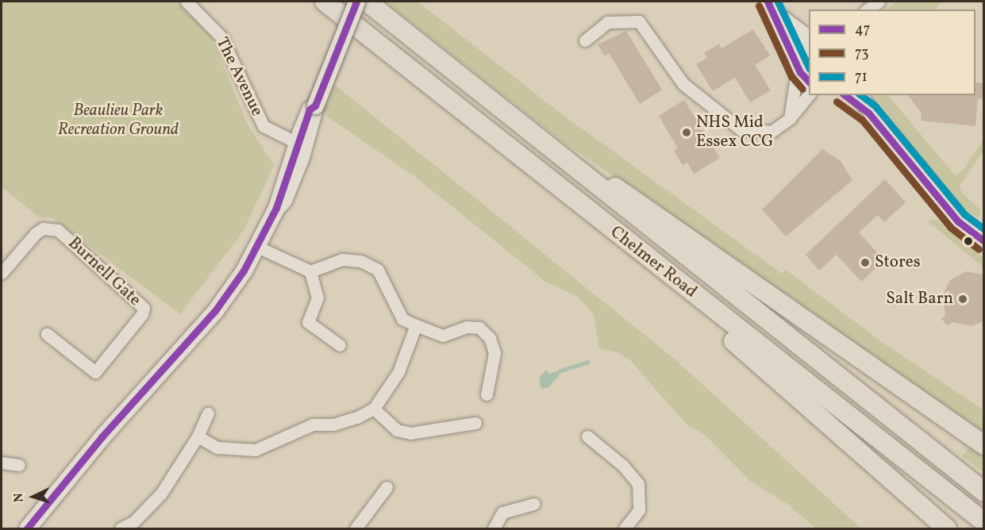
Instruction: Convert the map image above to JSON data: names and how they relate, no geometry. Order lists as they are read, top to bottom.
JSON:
{
  "streets": {
    "main road": ["Chelmer Road"],
    "street": ["The Avenue", "Burnell Gate"]
  },
  "parks": ["Beaulieu Park Recreation Ground"],
  "places": ["NHS Mid Essex CCG", "Stores", "Salt Barn"],
  "lines": ["transit line 47", "transit line 71", "transit line 73"],
  "legend": ["47", "73", "71"],
  "north": "left"
}
